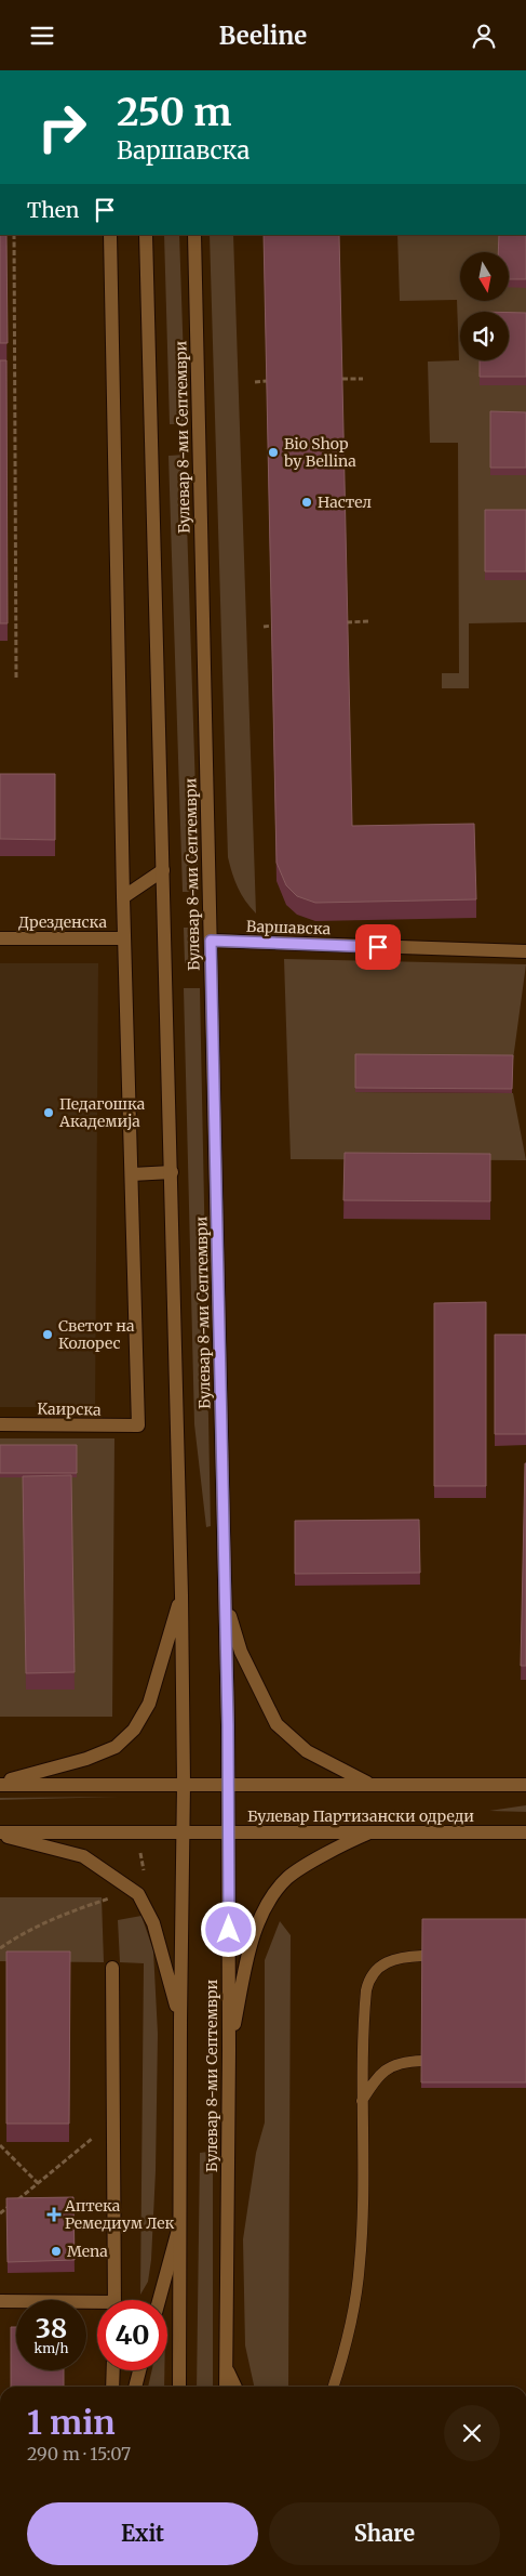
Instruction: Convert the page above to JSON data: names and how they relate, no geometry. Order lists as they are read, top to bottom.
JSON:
{
  "streets": {
    "street": [
      "Булевар 8-ми Септември",
      "Дрезденска",
      "Варшавска",
      "Каирска",
      "Булевар Партизански одреди"
    ]
  },
  "crossings": [
    ["Булевар 8-ми Септември", "Варшавска"],
    ["Булевар 8-ми Септември", "Булевар Партизански одреди"]
  ],
  "places": {
    "other": [
      "Bio Shop by Bellina",
      "Настел",
      "Педагошка Академија",
      "Светот на Колорес",
      "Mena"
    ],
    "health": ["Аптека Ремедиум Лек"]
  },
  "north": "bottom",
  "page": {
    "header": "Beeline",
    "turn": ["250 m", "Варшавска"],
    "then": "Then",
    "speed": "38 km/h",
    "limit": "40",
    "heading": ["1 min", "290 m · 15:07"],
    "buttons": ["Exit", "Share"]
  }
}
